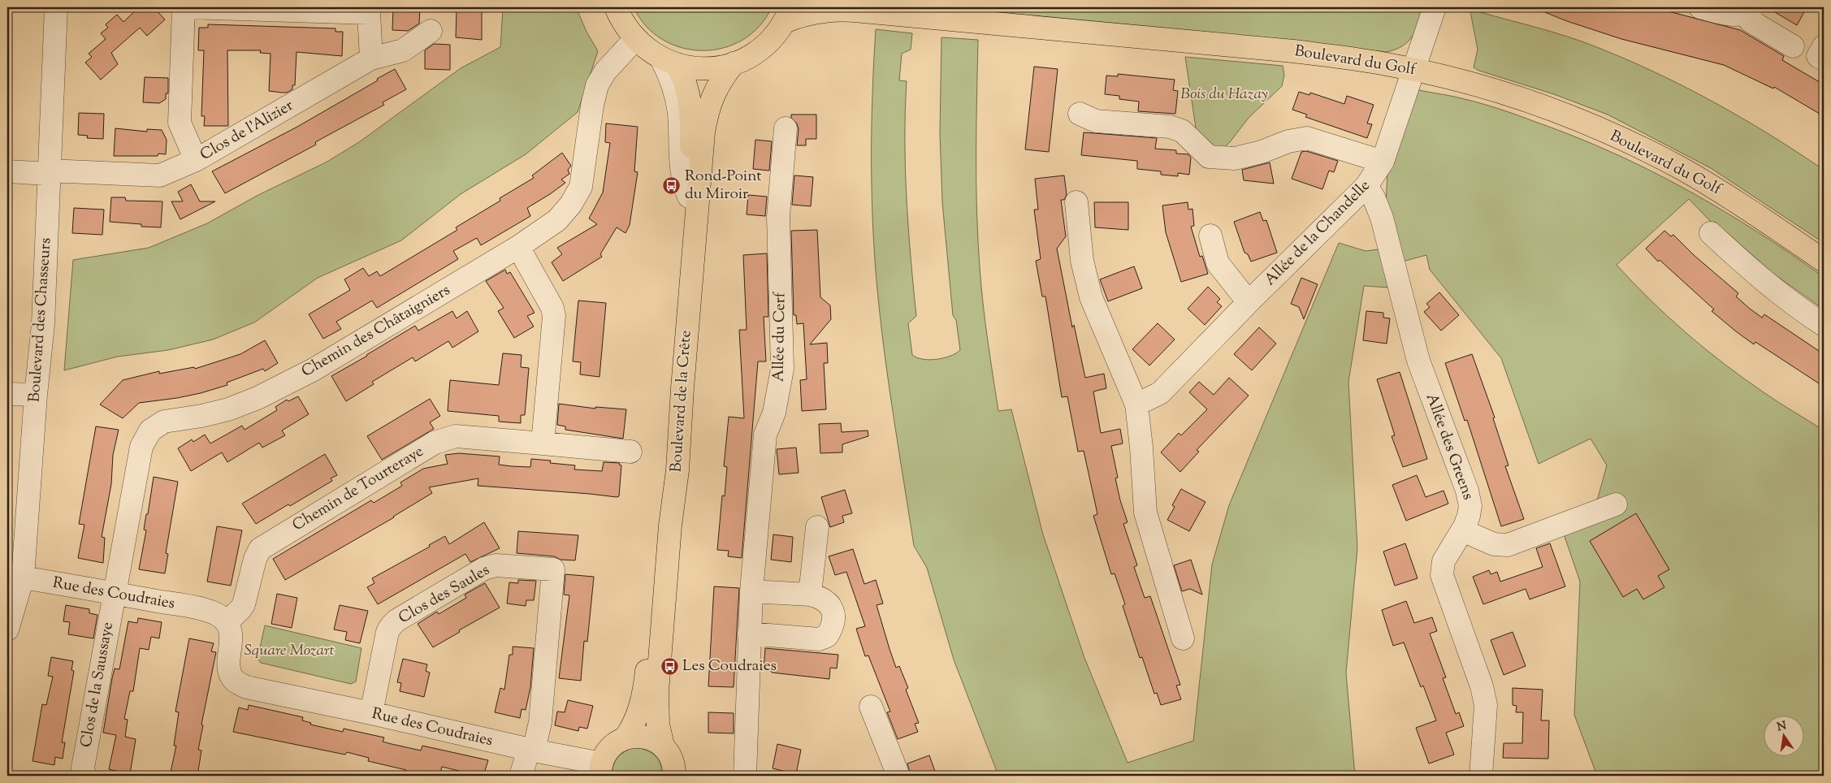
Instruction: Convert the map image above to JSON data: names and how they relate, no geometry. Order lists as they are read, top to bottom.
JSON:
{
  "streets": {
    "main road": ["Boulevard du Golf", "Boulevard de la Crête"],
    "street": [
      "Clos de l'Alizier",
      "Allée de la Chandelle",
      "Boulevard des Chasseurs",
      "Chemin des Châtaigniers",
      "Allée du Cerf",
      "Allée des Greens",
      "Chemin de Tourteraye",
      "Rue des Coudraies",
      "Clos des Saules",
      "Clos de la Saussaye"
    ]
  },
  "crossings": [
    ["Boulevard du Golf", "Allée de la Chandelle"],
    ["Clos de l'Alizier", "Boulevard des Chasseurs"],
    ["Allée de la Chandelle", "Allée des Greens"],
    ["Boulevard des Chasseurs", "Rue des Coudraies"],
    ["Chemin des Châtaigniers", "Rue des Coudraies"],
    ["Chemin des Châtaigniers", "Clos de la Saussaye"],
    ["Boulevard de la Crête", "Rue des Coudraies"],
    ["Chemin de Tourteraye", "Rue des Coudraies"],
    ["Rue des Coudraies", "Clos des Saules"],
    ["Rue des Coudraies", "Clos de la Saussaye"]
  ],
  "parks": ["Bois du Hazay", "Square Mozart"],
  "places": {
    "bus stop": ["Rond-Point du Miroir", "Les Coudraies"]
  },
  "north": "top"
}
